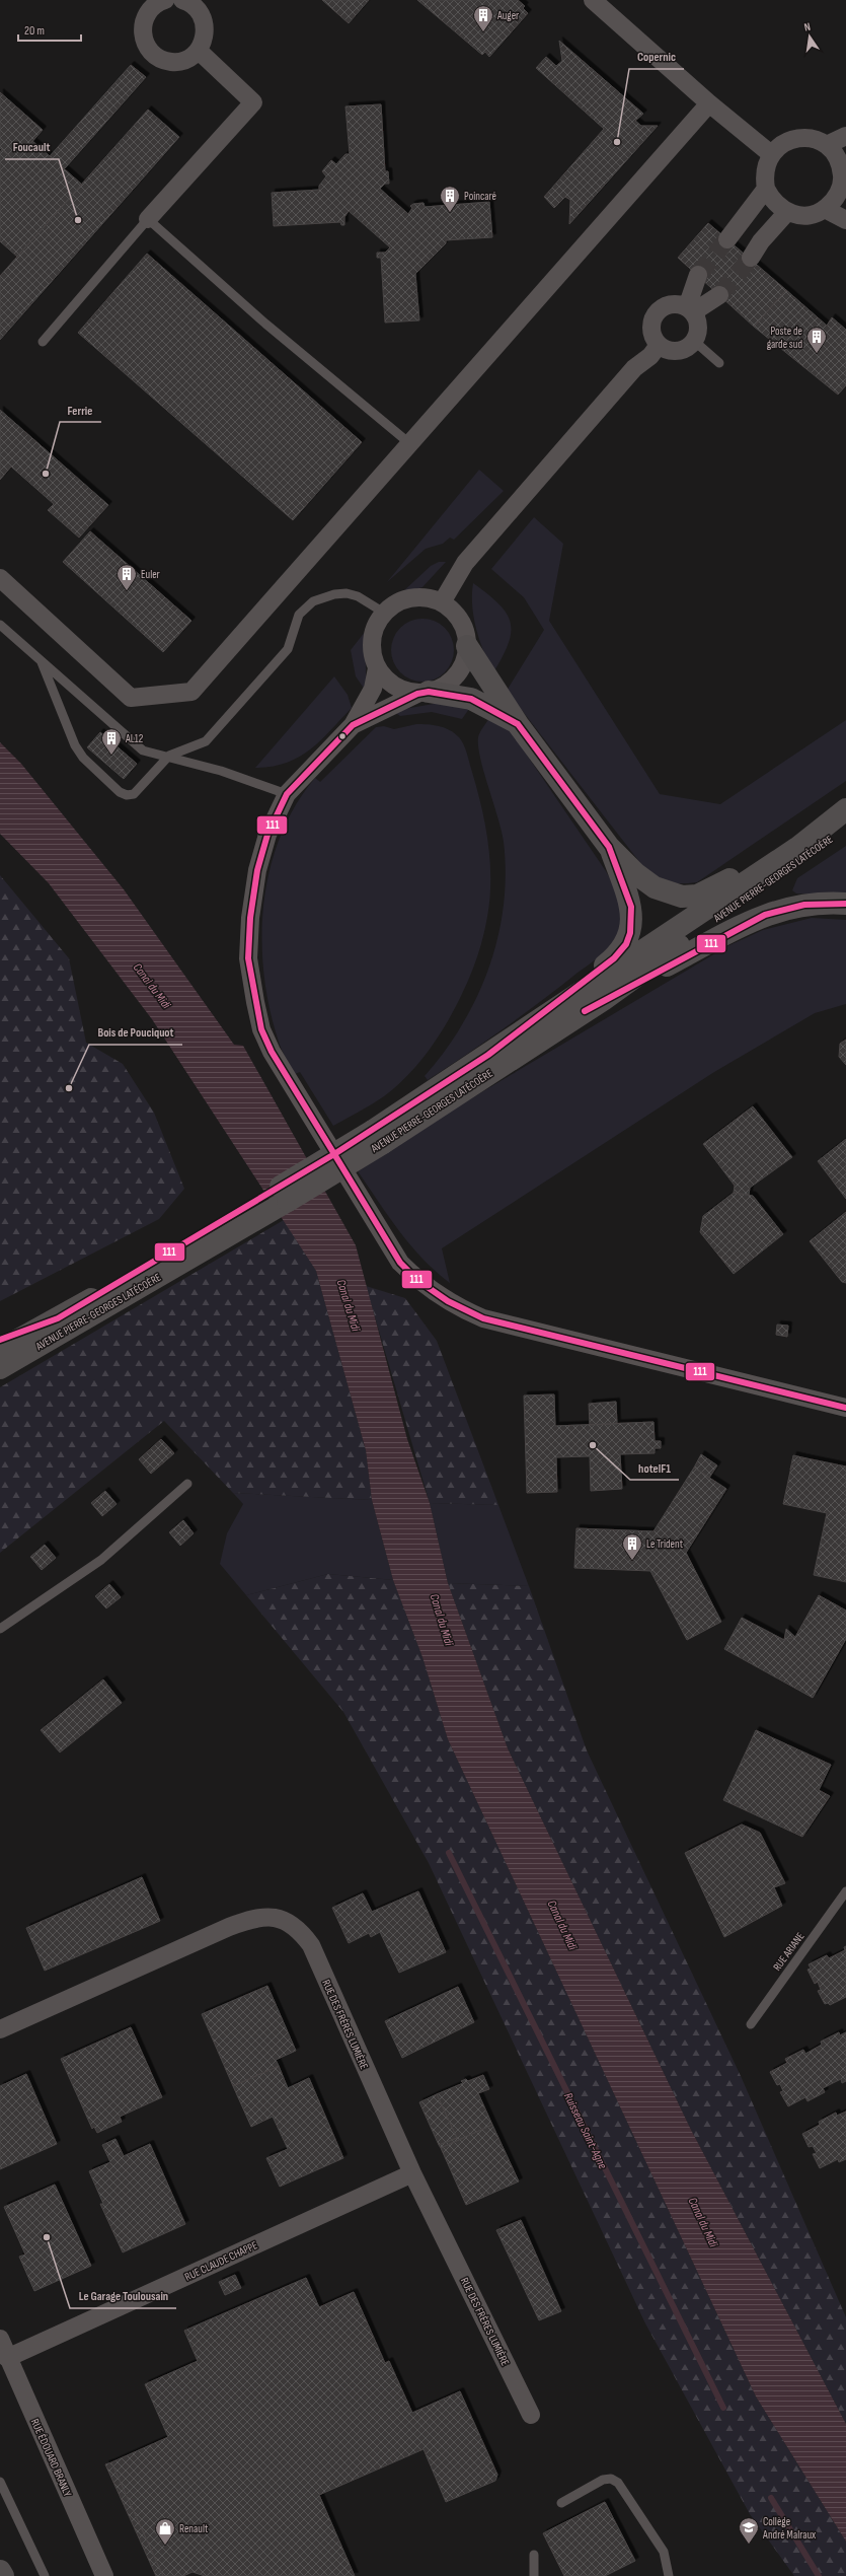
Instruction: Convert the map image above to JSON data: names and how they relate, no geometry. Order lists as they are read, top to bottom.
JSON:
{
  "streets": {
    "main road": ["AVENUE PIERRE-GEORGES LATÉCOÈRE"],
    "street": ["RUE DES FRÈRES LUMIÈRE", "RUE CLAUDE CHAPPE", "RUE ÉDOUARD BRANLY"],
    "lane": ["RUE ARIANE"]
  },
  "crossings": [
    ["RUE DES FRÈRES LUMIÈRE", "RUE CLAUDE CHAPPE"],
    ["RUE CLAUDE CHAPPE", "RUE ÉDOUARD BRANLY"]
  ],
  "water": ["Canal du Midi", "Ruisseau Saint-Agne"],
  "places": {
    "building": [
      "Auger",
      "Poincaré",
      "Poste de garde sud",
      "Euler",
      "AL12",
      "Le Trident"
    ],
    "other": [
      "Copernic",
      "Foucault",
      "Ferrie",
      "Bois de Pouciquot",
      "hotelF1",
      "Le Garage Toulousain"
    ],
    "school or university": ["Collège André Malraux"],
    "shop": ["Renault"]
  },
  "lines": ["transit line 111"],
  "scale_bar": "20 m",
  "north": "top"
}
